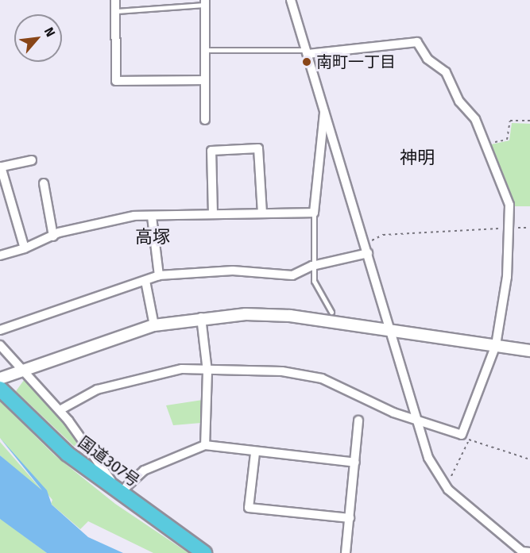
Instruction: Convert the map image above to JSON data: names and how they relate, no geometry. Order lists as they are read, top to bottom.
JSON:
{
  "streets": {
    "highway": ["国道307号"]
  },
  "districts": ["神明", "高塚"],
  "places": ["南町一丁目"],
  "north": "top right"
}
